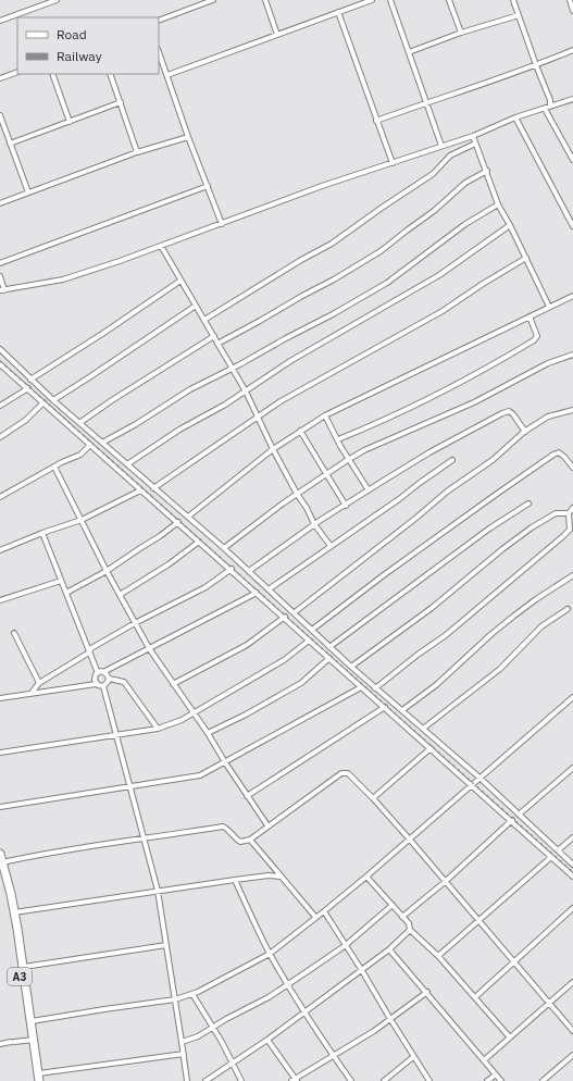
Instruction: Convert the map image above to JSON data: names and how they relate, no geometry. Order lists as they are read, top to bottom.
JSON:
{
  "streets": {
    "highway": ["A3"]
  },
  "legend": ["Road", "Railway"]
}
